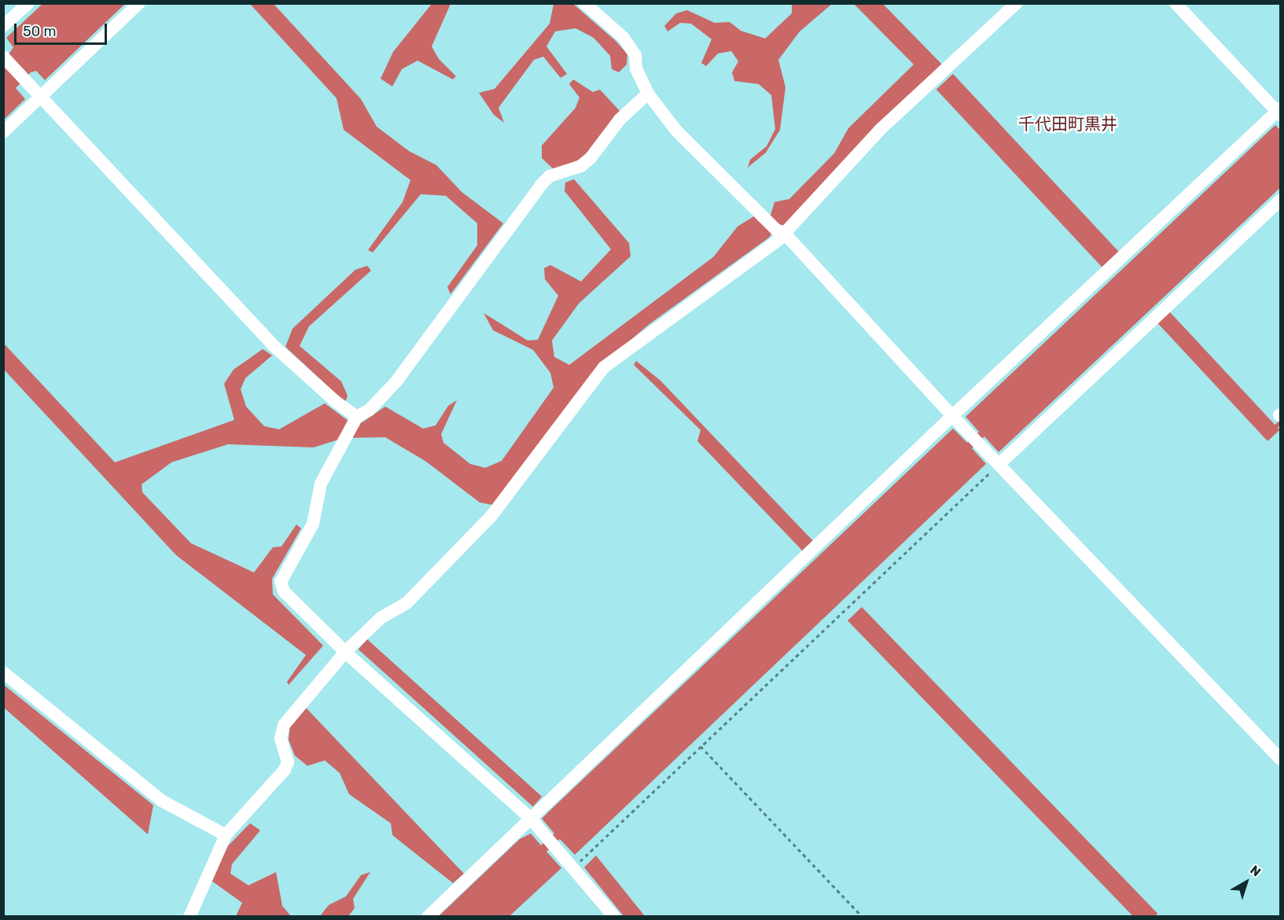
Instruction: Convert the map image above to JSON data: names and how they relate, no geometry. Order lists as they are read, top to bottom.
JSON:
{
  "districts": ["千代田町黒井"],
  "scale_bar": "50 m",
  "north": "top right"
}
